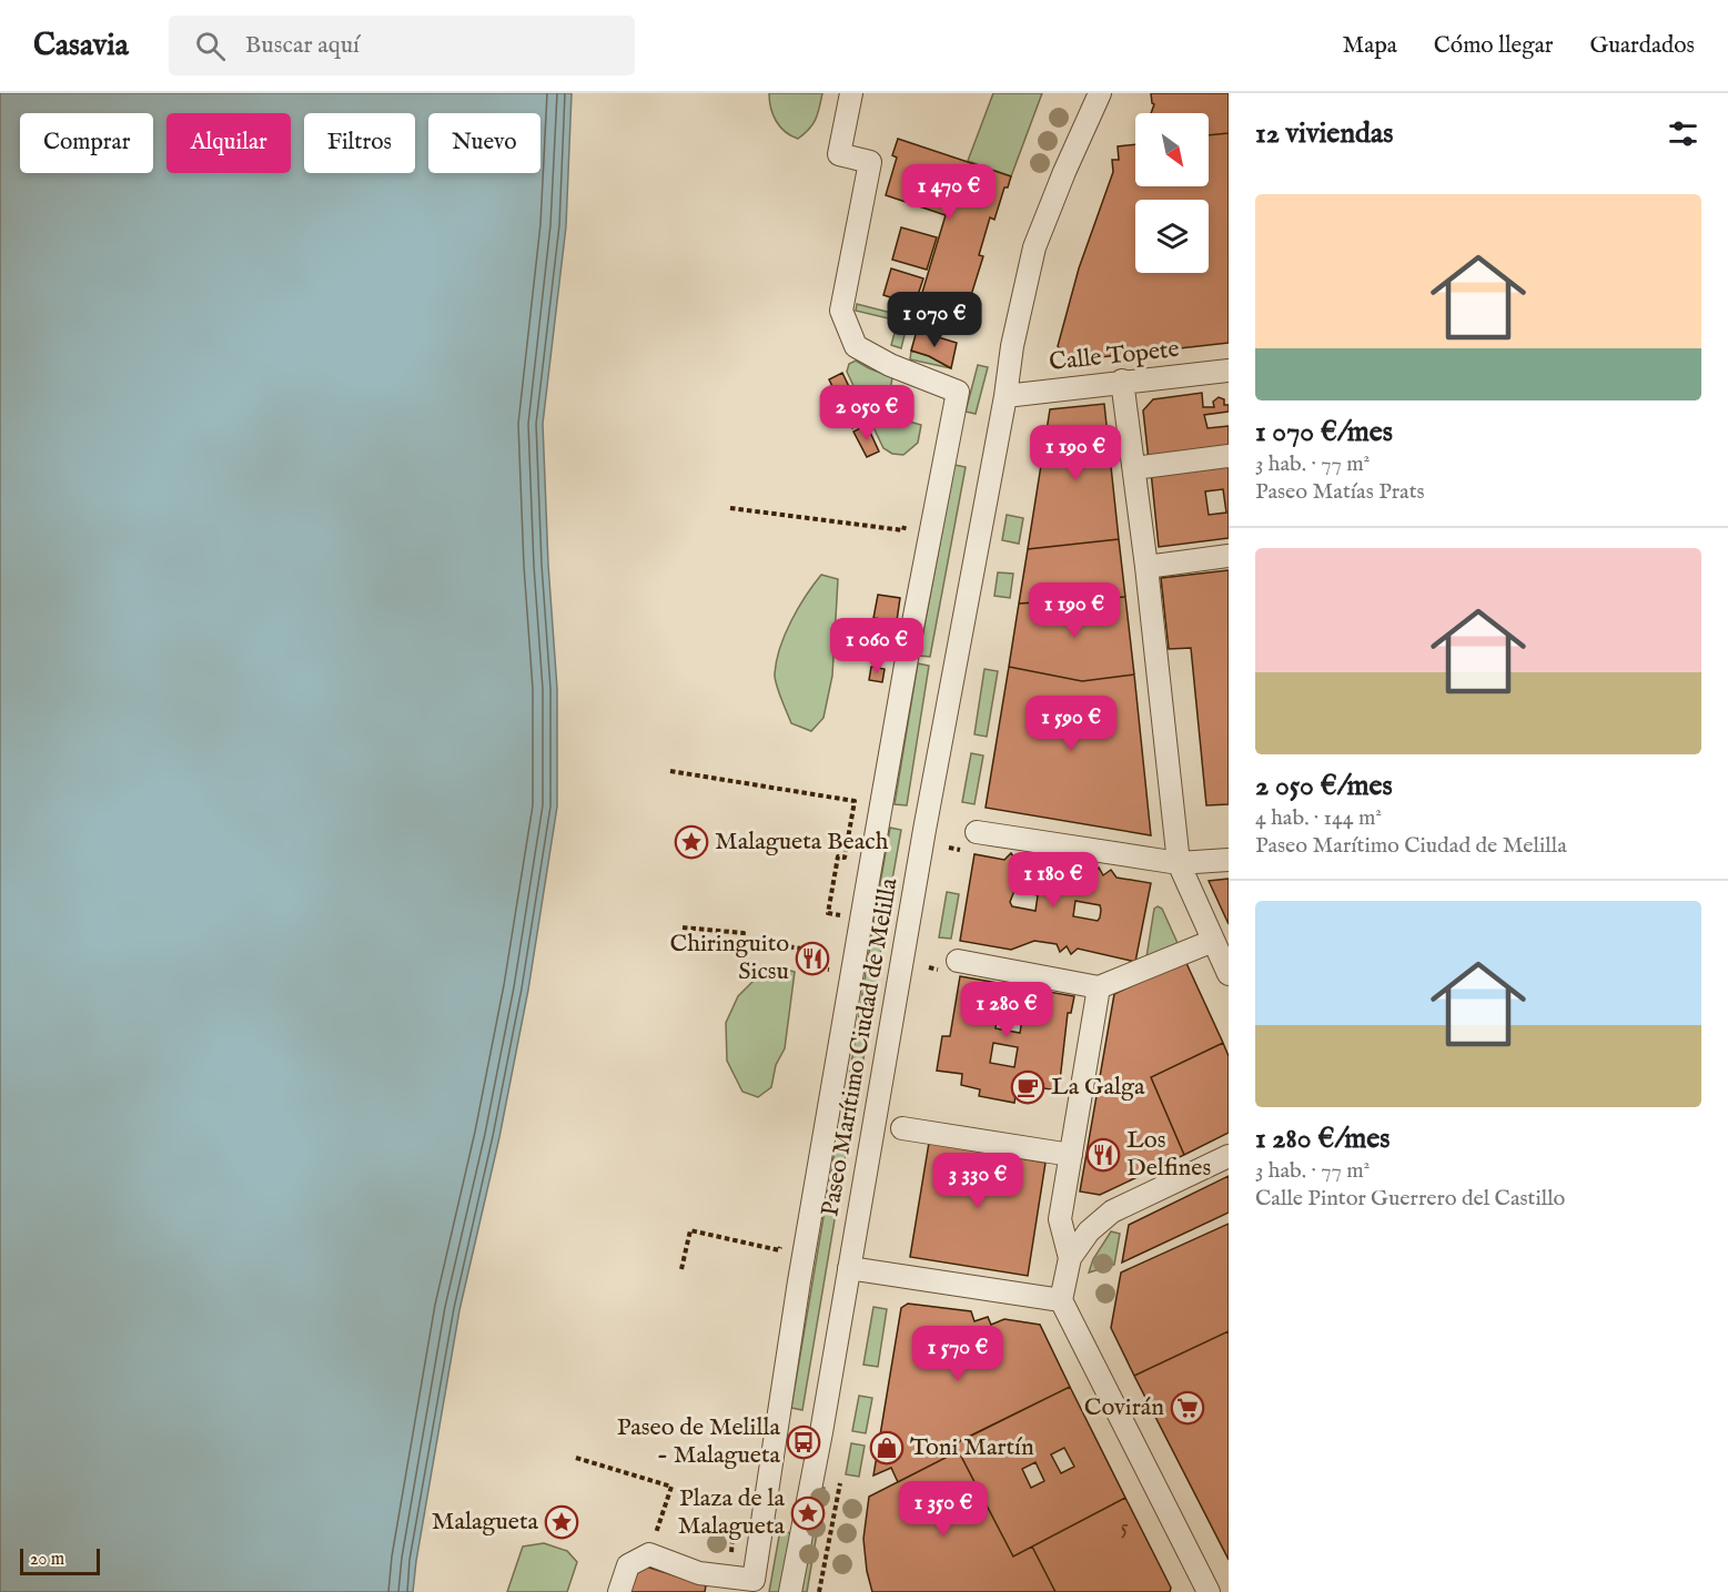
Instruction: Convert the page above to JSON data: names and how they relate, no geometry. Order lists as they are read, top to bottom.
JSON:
{
  "streets": {
    "street": ["Calle Topete", "Paseo Marítimo Ciudad de Melilla"]
  },
  "crossings": [
    ["Calle Topete", "Paseo Marítimo Ciudad de Melilla"]
  ],
  "places": {
    "place": ["Malagueta Beach", "Plaza de la Malagueta", "Malagueta"],
    "restaurant": ["Chiringuito Sicsu", "Los Delfines"],
    "cafe": ["La Galga"],
    "supermarket": ["Covirán"],
    "bus stop": ["Paseo de Melilla - Malagueta"],
    "shop": ["Toni Martín"]
  },
  "house_numbers": ["5"],
  "scale_bar": "20 m",
  "north": "bottom right",
  "page": {
    "header": "Casavia",
    "search": "Buscar aquí",
    "nav": ["Mapa", "Cómo llegar", "Guardados"],
    "heading": "12 viviendas",
    "chip": [
      "Comprar",
      "Alquilar",
      "Filtros",
      "Nuevo"
    ],
    "price": [
      "1 470 €",
      "1 070 €",
      "2 050 €",
      "1 190 €",
      "1 190 €",
      "1 060 €",
      "1 590 €",
      "1 180 €",
      "1 280 €",
      "3 330 €",
      "1 570 €",
      "1 350 €"
    ],
    "list": [
      {
        "name": "1 070 €/mes",
        "note": "3 hab. · 77 m² · Paseo Matías Prats"
      },
      {
        "name": "2 050 €/mes",
        "note": "4 hab. · 144 m² · Paseo Marítimo Ciudad de Melilla"
      },
      {
        "name": "1 280 €/mes",
        "note": "3 hab. · 77 m² · Calle Pintor Guerrero del Castillo"
      }
    ],
    "scale": "20 m"
  }
}
